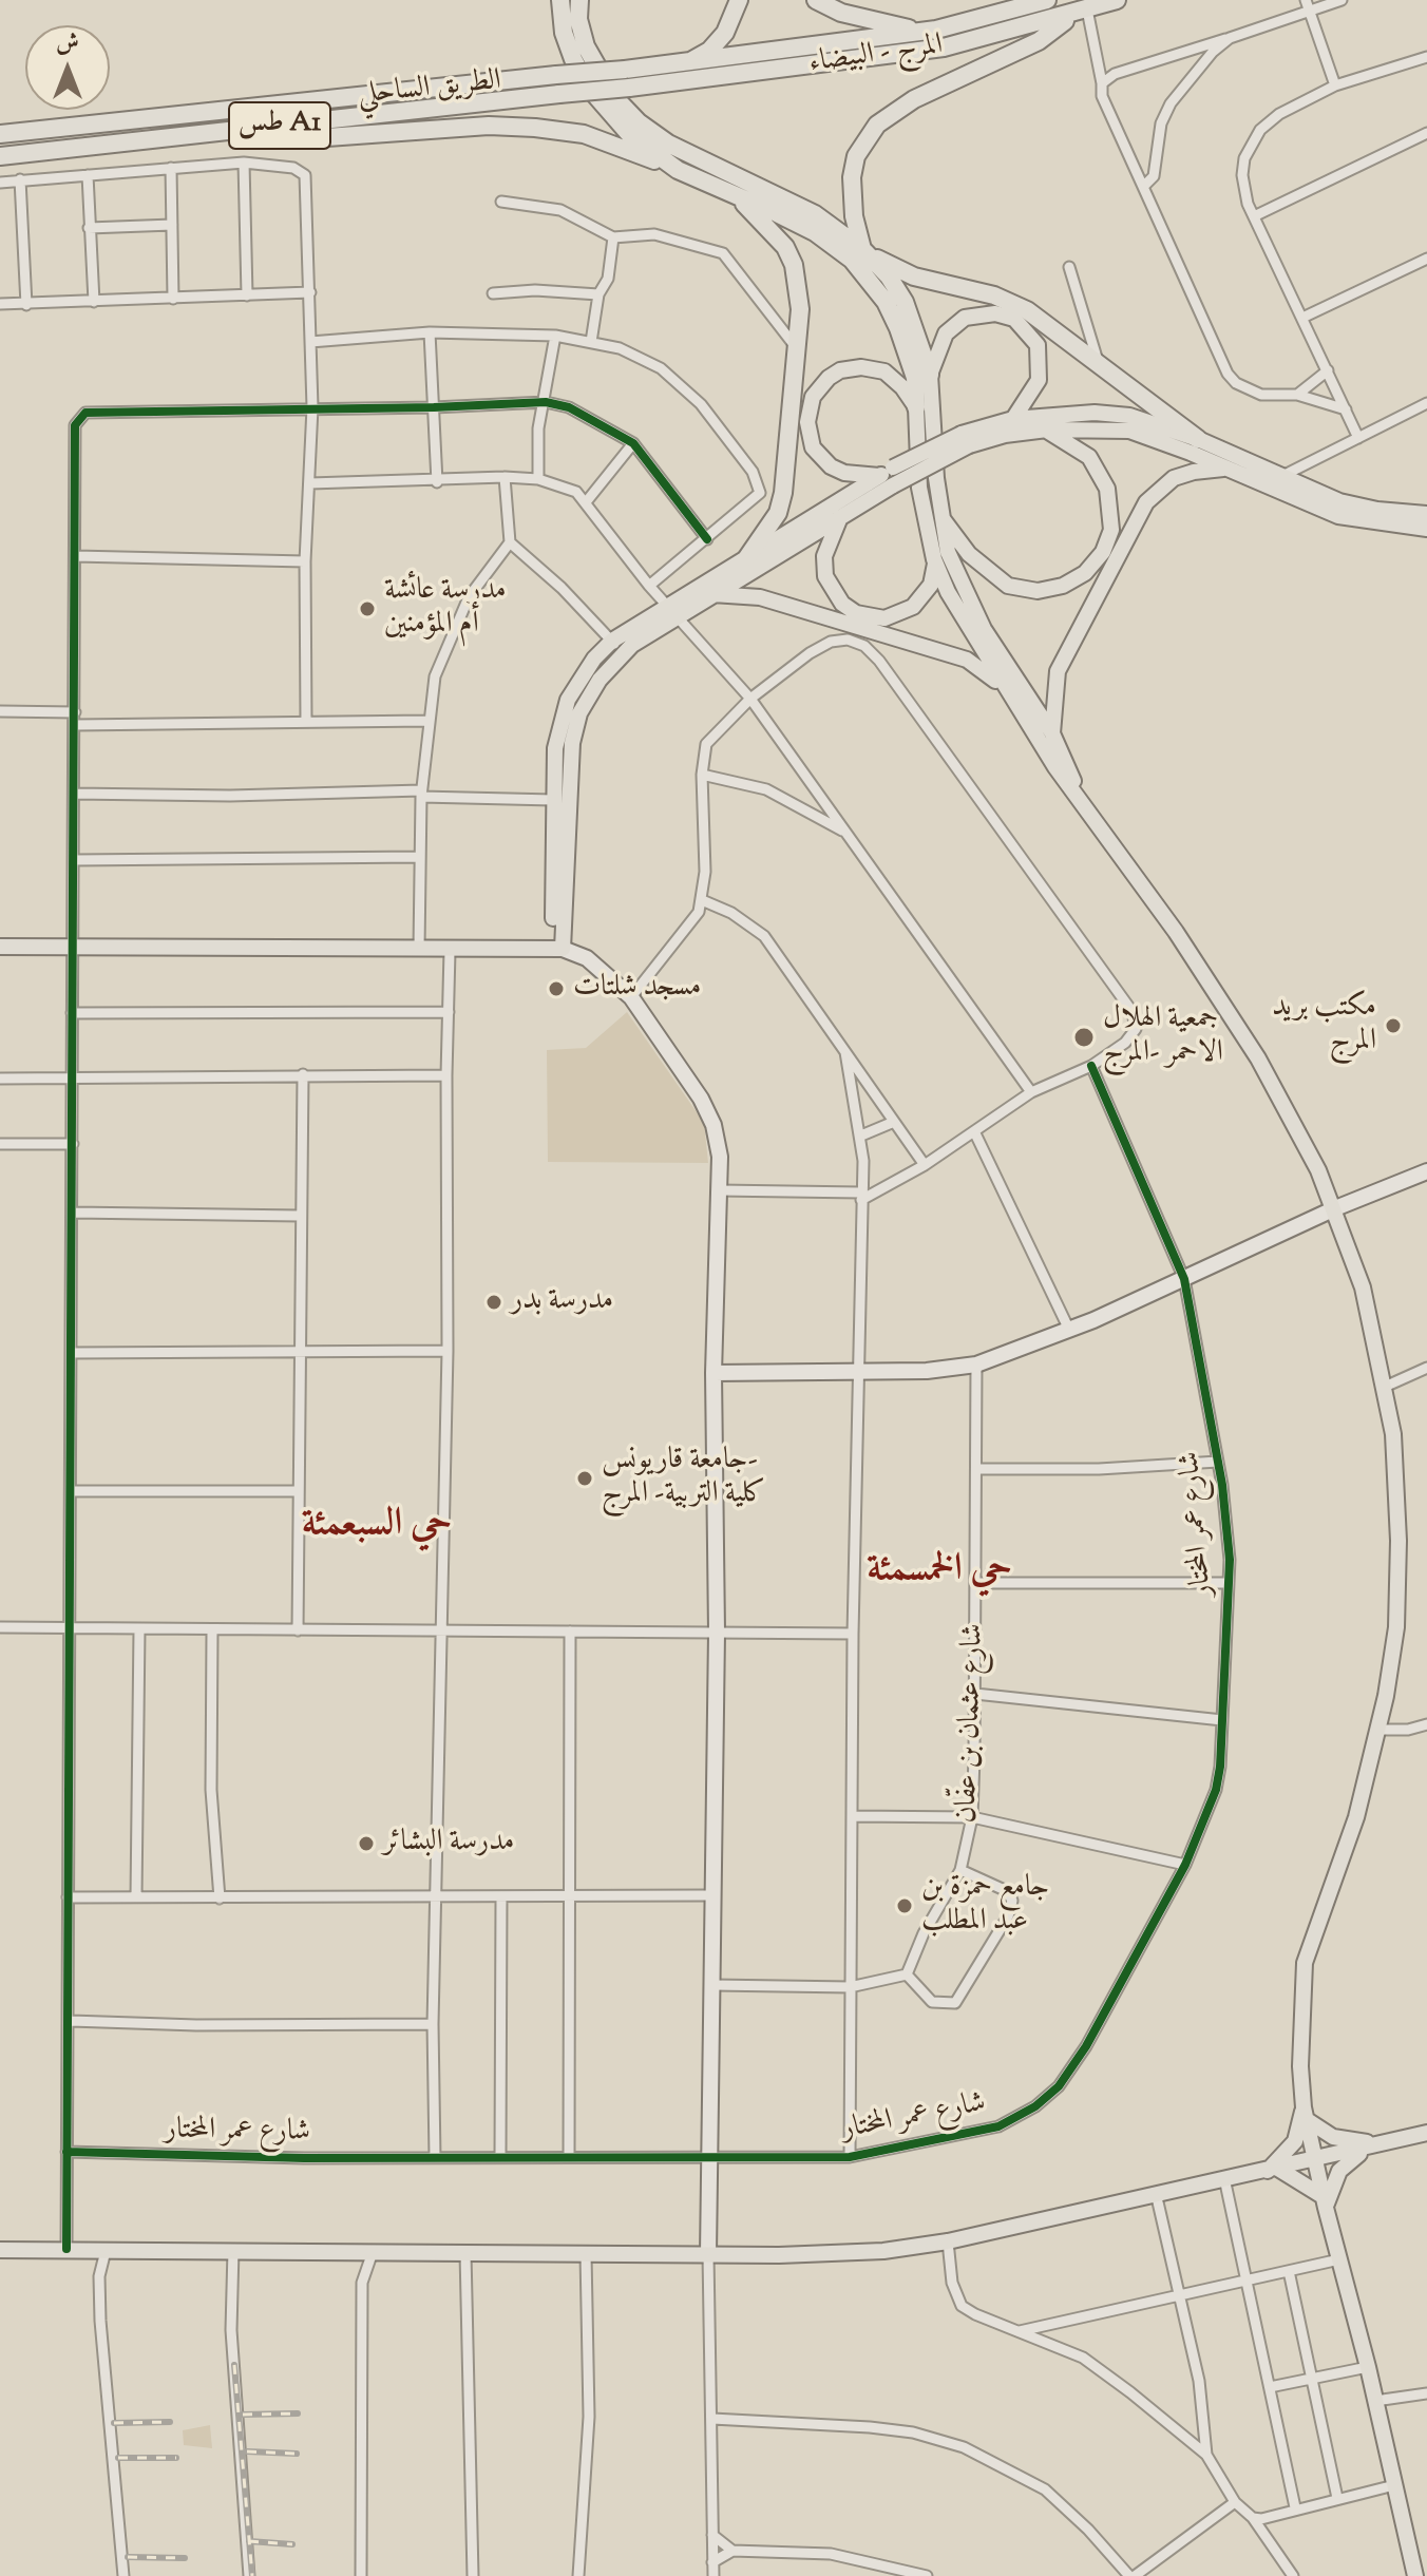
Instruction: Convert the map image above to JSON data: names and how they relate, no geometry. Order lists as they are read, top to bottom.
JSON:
{
  "streets": {
    "highway": ["المرج - البيضاء", "الطريق الساحلي", "طس A1"],
    "street": ["شارع عمر المختار", "شارع عثمان بن عفّان"]
  },
  "crossings": [
    ["المرج - البيضاء", "الطريق الساحلي"],
    ["المرج - البيضاء", "طس A1"],
    ["الطريق الساحلي", "طس A1"]
  ],
  "districts": ["حي السبعمئة", "حي الخمسمئة"],
  "places": [
    "مدرسة عائشة أم المؤمنين",
    "مسجد شلتات",
    "مكتب بريد المرج",
    "جمعية الهلال الاحمر -المرج",
    "مدرسة بدر",
    "جامعة قاريونس- كلية التربية- المرج",
    "مدرسة البشائر",
    "جامع حمزة بن عبد المطلب"
  ],
  "north": "top"
}
